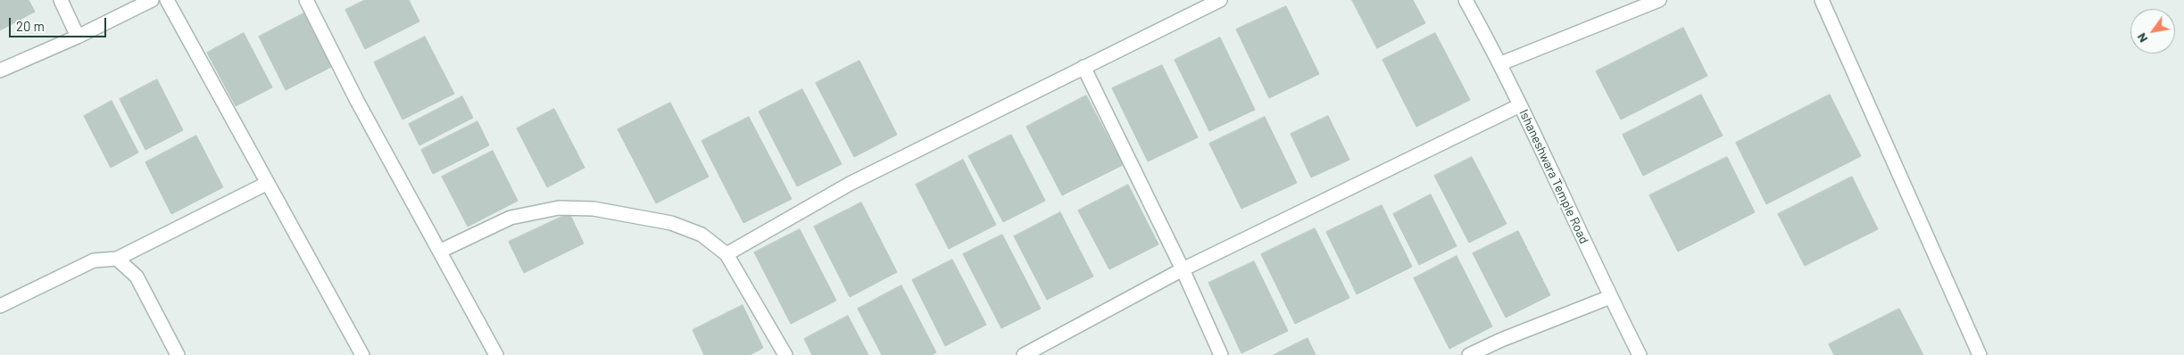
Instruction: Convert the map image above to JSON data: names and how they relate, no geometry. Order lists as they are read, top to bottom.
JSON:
{
  "streets": {
    "street": ["Ishaneshwara Temple Road"]
  },
  "scale_bar": "20 m",
  "north": "bottom left"
}
